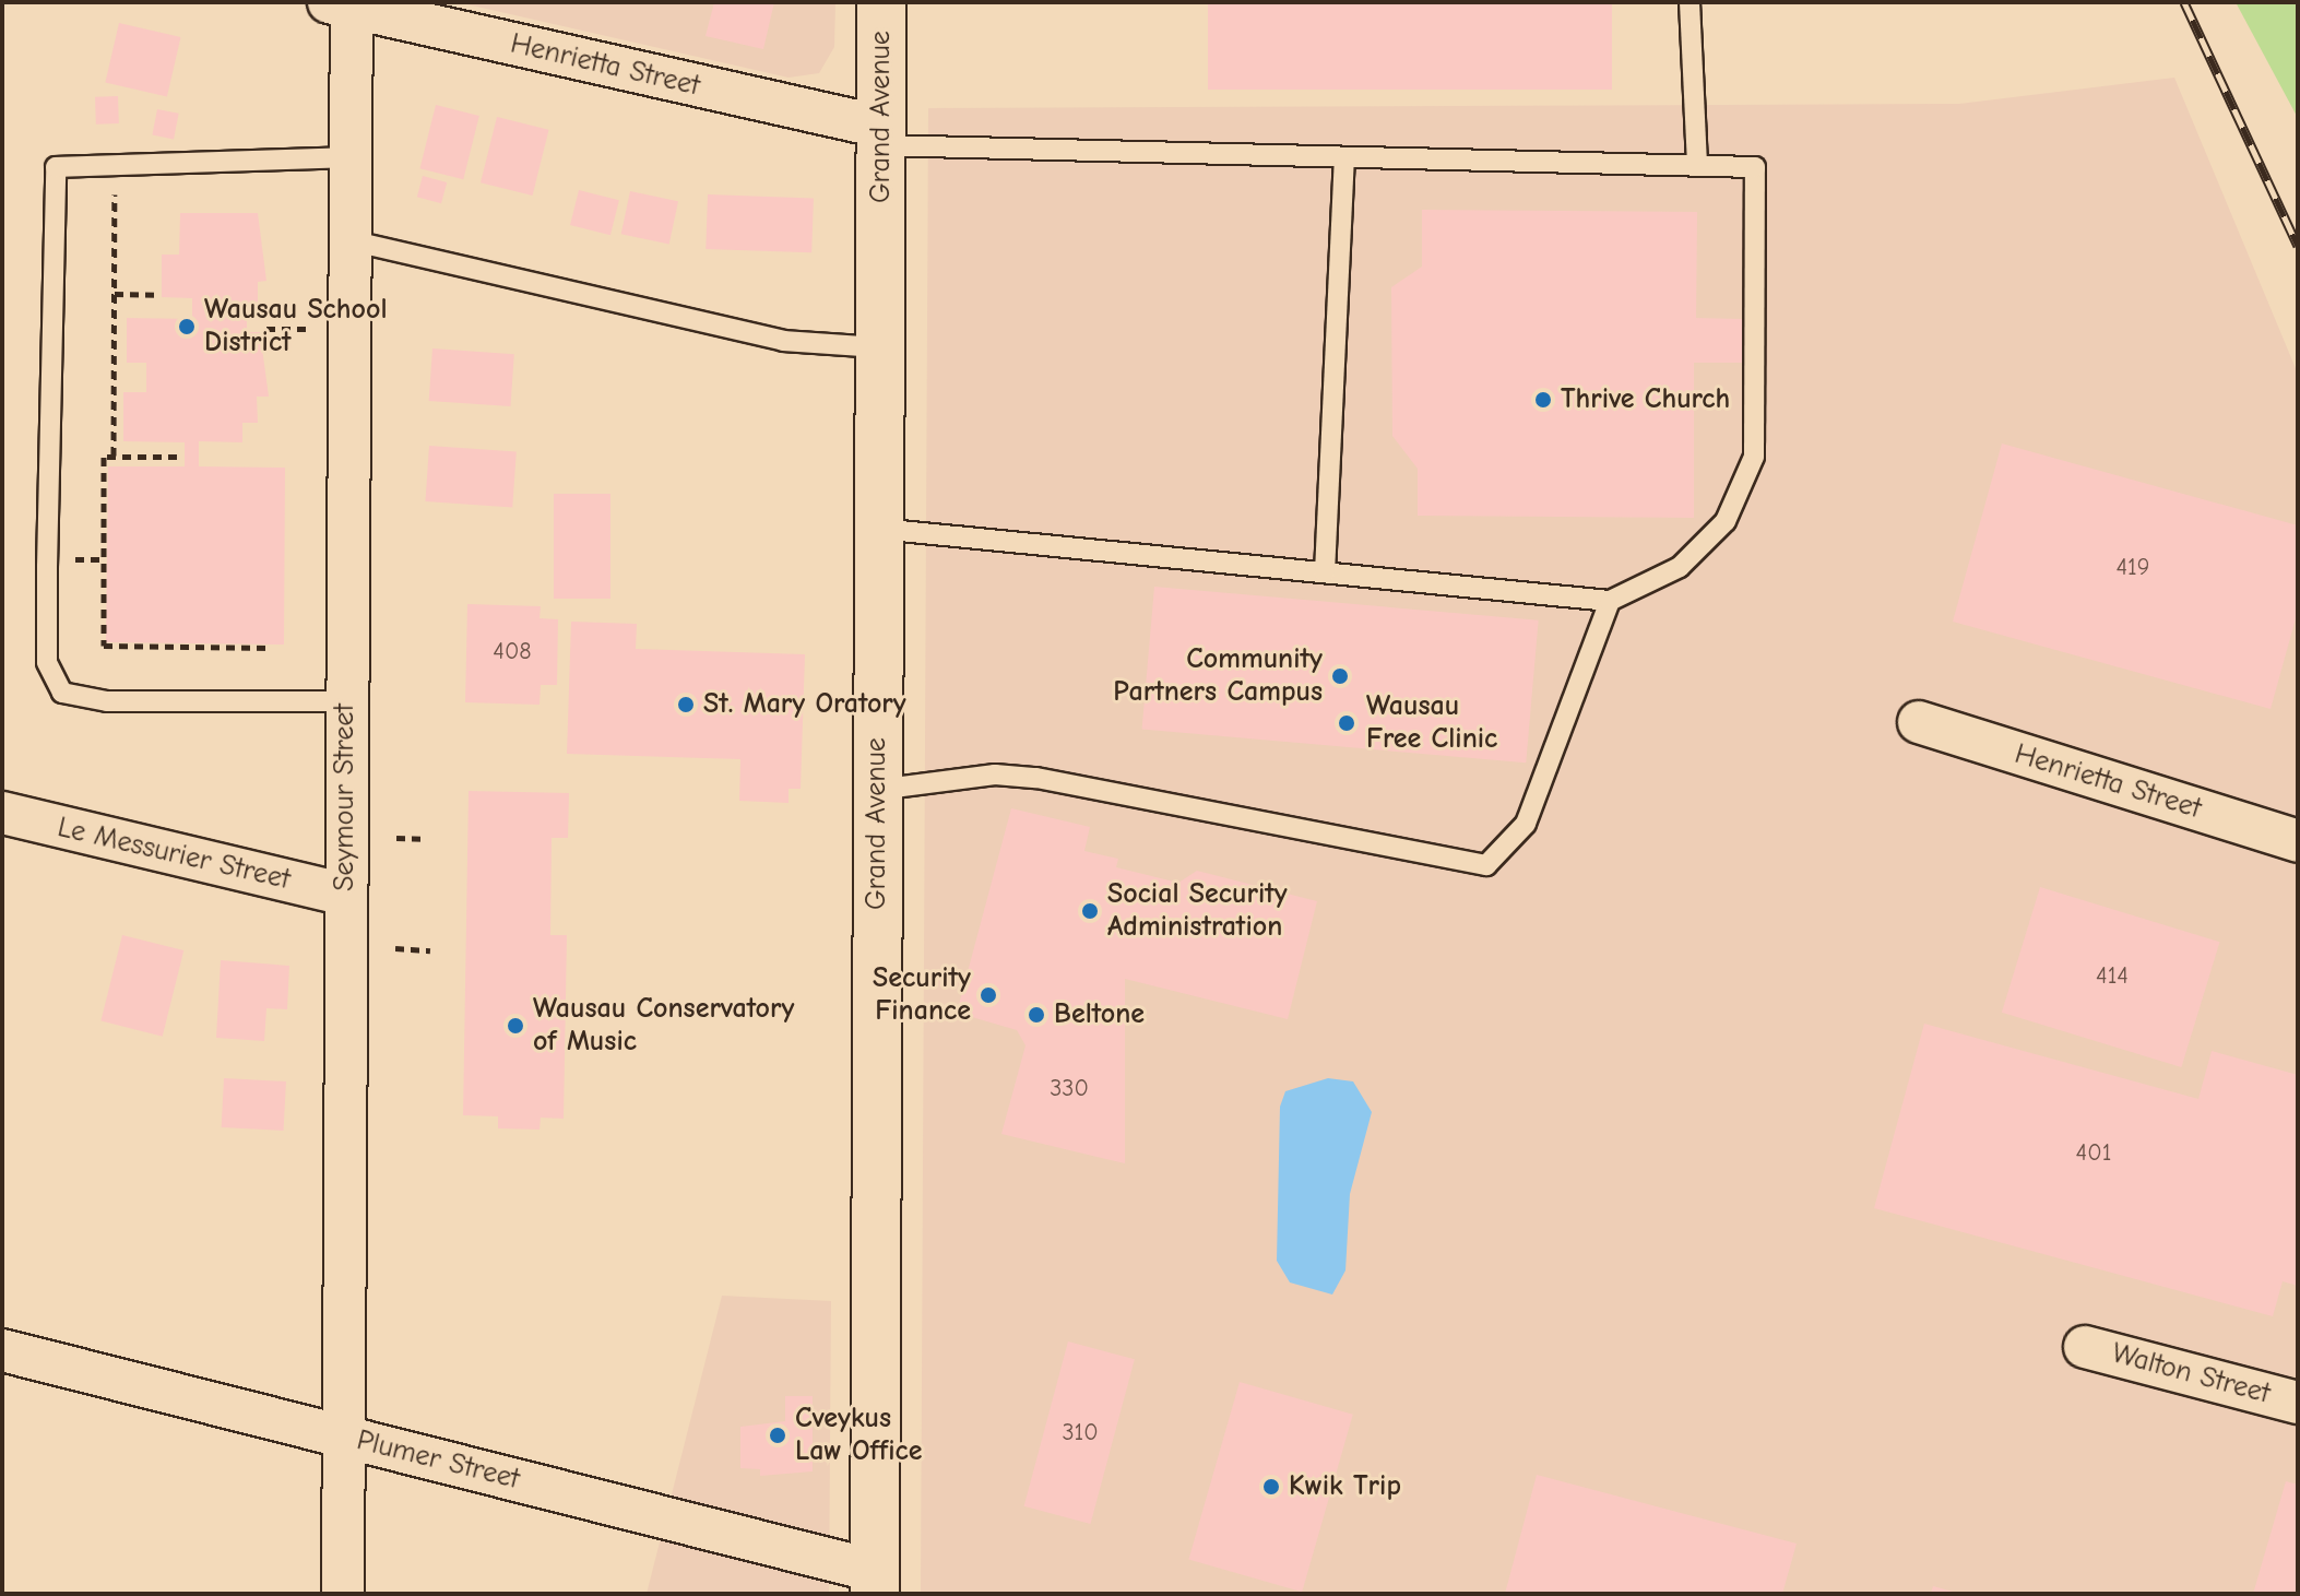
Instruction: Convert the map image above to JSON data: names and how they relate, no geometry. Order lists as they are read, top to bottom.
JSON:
{
  "streets": {
    "main road": ["Grand Avenue"],
    "street": [
      "Henrietta Street",
      "Seymour Street",
      "Le Messurier Street",
      "Walton Street",
      "Plumer Street"
    ]
  },
  "crossings": [
    ["Henrietta Street", "Grand Avenue"],
    ["Henrietta Street", "Seymour Street"],
    ["Grand Avenue", "Plumer Street"],
    ["Seymour Street", "Le Messurier Street"],
    ["Seymour Street", "Plumer Street"]
  ],
  "places": [
    "Wausau School District",
    "Thrive Church",
    "Community Partners Campus",
    "St. Mary Oratory",
    "Wausau Free Clinic",
    "Social Security Administration",
    "Security Finance",
    "Beltone",
    "Wausau Conservatory of Music",
    "Cveykus Law Office",
    "Kwik Trip"
  ],
  "house_numbers": [
    "419",
    "408",
    "414",
    "330",
    "401",
    "310"
  ]
}
